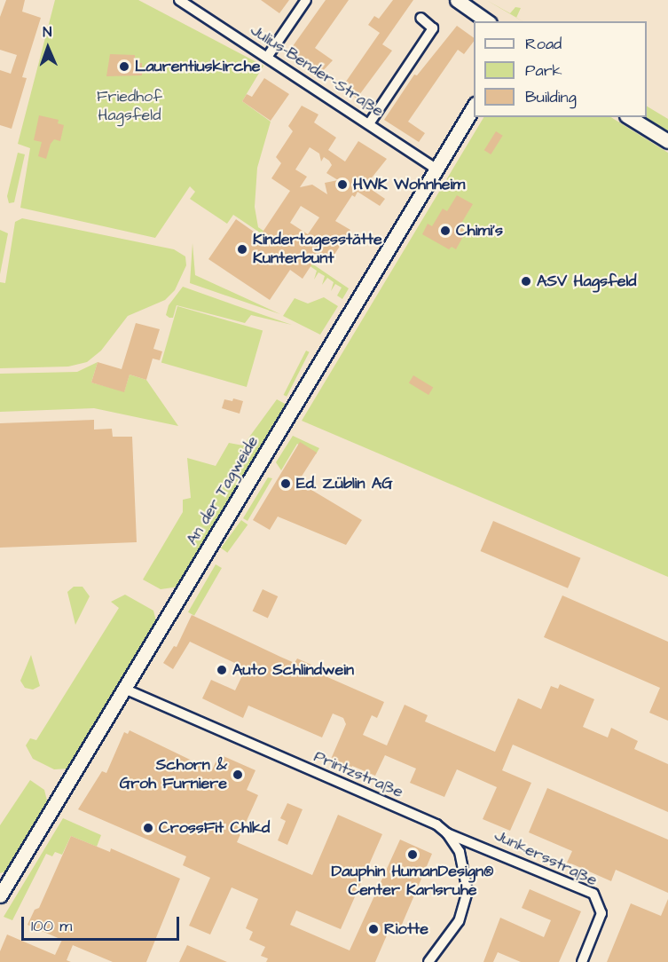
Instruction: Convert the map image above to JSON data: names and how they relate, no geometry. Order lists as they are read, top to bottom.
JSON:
{
  "streets": {
    "main road": ["An der Tagweide"],
    "street": ["Julius-Bender-Straße", "Printzstraße", "Junkersstraße"]
  },
  "crossings": [
    ["Julius-Bender-Straße", "An der Tagweide"],
    ["An der Tagweide", "Printzstraße"],
    ["Printzstraße", "Junkersstraße"]
  ],
  "parks": ["Friedhof Hagsfeld"],
  "places": [
    "Laurentiuskirche",
    "HWK Wohnheim",
    "Chimi’s",
    "Kindertagesstätte Kunterbunt",
    "ASV Hagsfeld",
    "Ed. Züblin AG",
    "Auto Schlindwein",
    "Schorn & Groh Furniere",
    "CrossFit Chlkd",
    "Dauphin HumanDesign® Center Karlsruhe",
    "Riotte"
  ],
  "legend": ["Road", "Park", "Building"],
  "scale_bar": "100 m",
  "north": "top"
}
